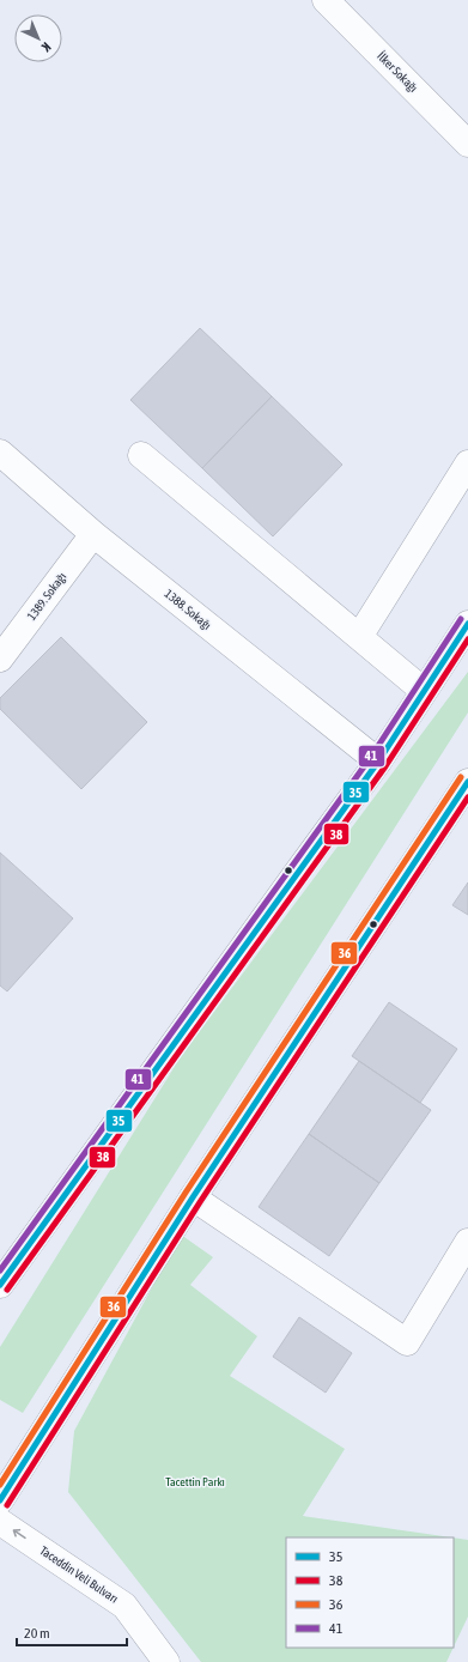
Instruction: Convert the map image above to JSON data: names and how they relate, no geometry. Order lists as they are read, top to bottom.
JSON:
{
  "streets": {
    "street": [
      "İlker Sokağı",
      "1389. Sokağı",
      "1388. Sokağı",
      "Taceddin Veli Bulvarı"
    ]
  },
  "crossings": [
    ["1389. Sokağı", "1388. Sokağı"]
  ],
  "one_way": ["Taceddin Veli Bulvarı"],
  "parks": ["Tacettin Parkı"],
  "lines": [
    "transit line 41",
    "transit line 35",
    "transit line 38",
    "transit line 36"
  ],
  "legend": [
    "35",
    "38",
    "36",
    "41"
  ],
  "scale_bar": "20 m",
  "north": "bottom right"
}
